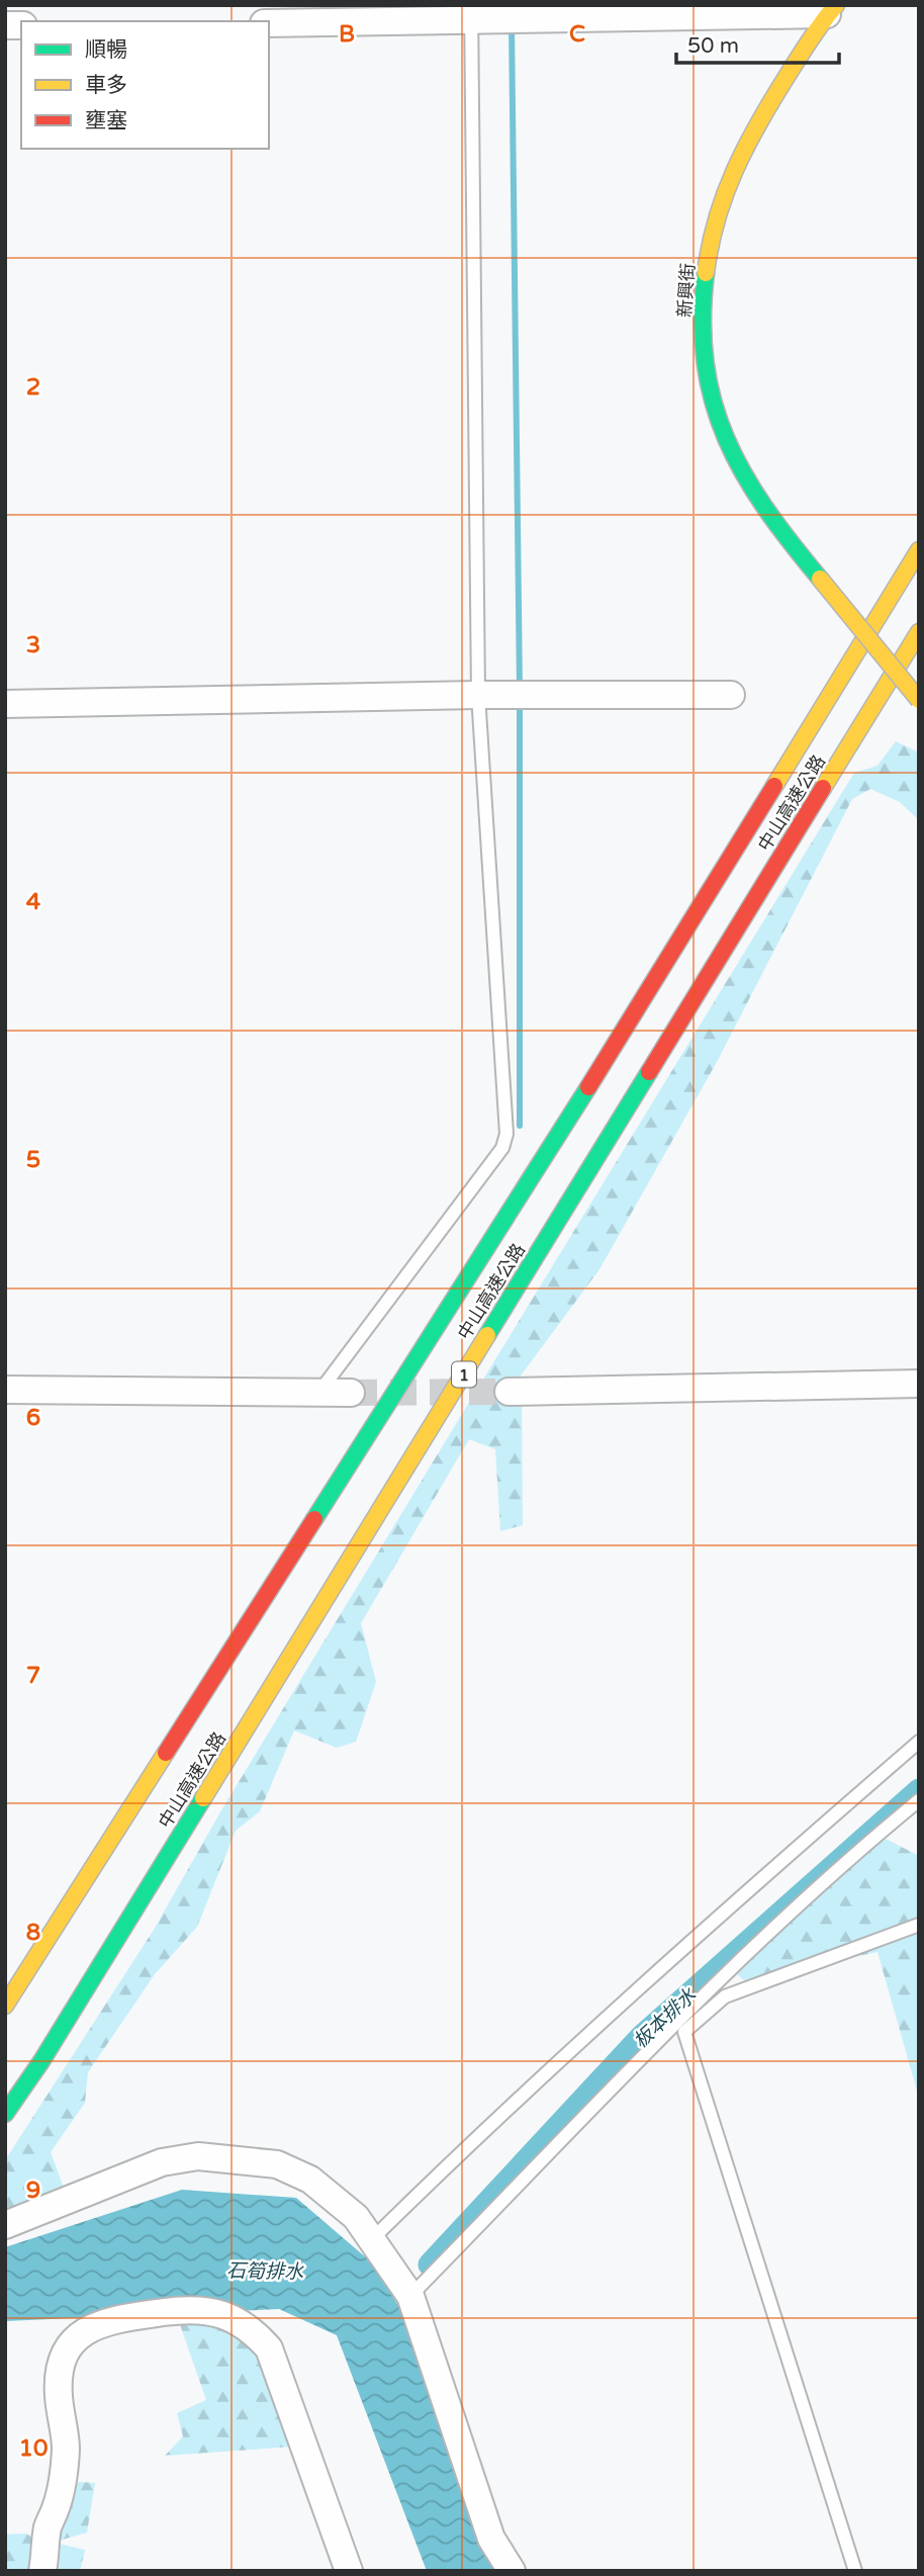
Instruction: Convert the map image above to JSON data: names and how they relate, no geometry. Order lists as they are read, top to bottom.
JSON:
{
  "streets": {
    "main road": ["新興街", "中山高速公路", "1"]
  },
  "water": ["板本排水", "石筍排水"],
  "legend": ["順暢", "車多", "壅塞"],
  "scale_bar": "50 m",
  "grid": {
    "columns": ["B", "C"],
    "rows": [
      "2",
      "3",
      "4",
      "5",
      "6",
      "7",
      "8",
      "9",
      "10"
    ]
  }
}
